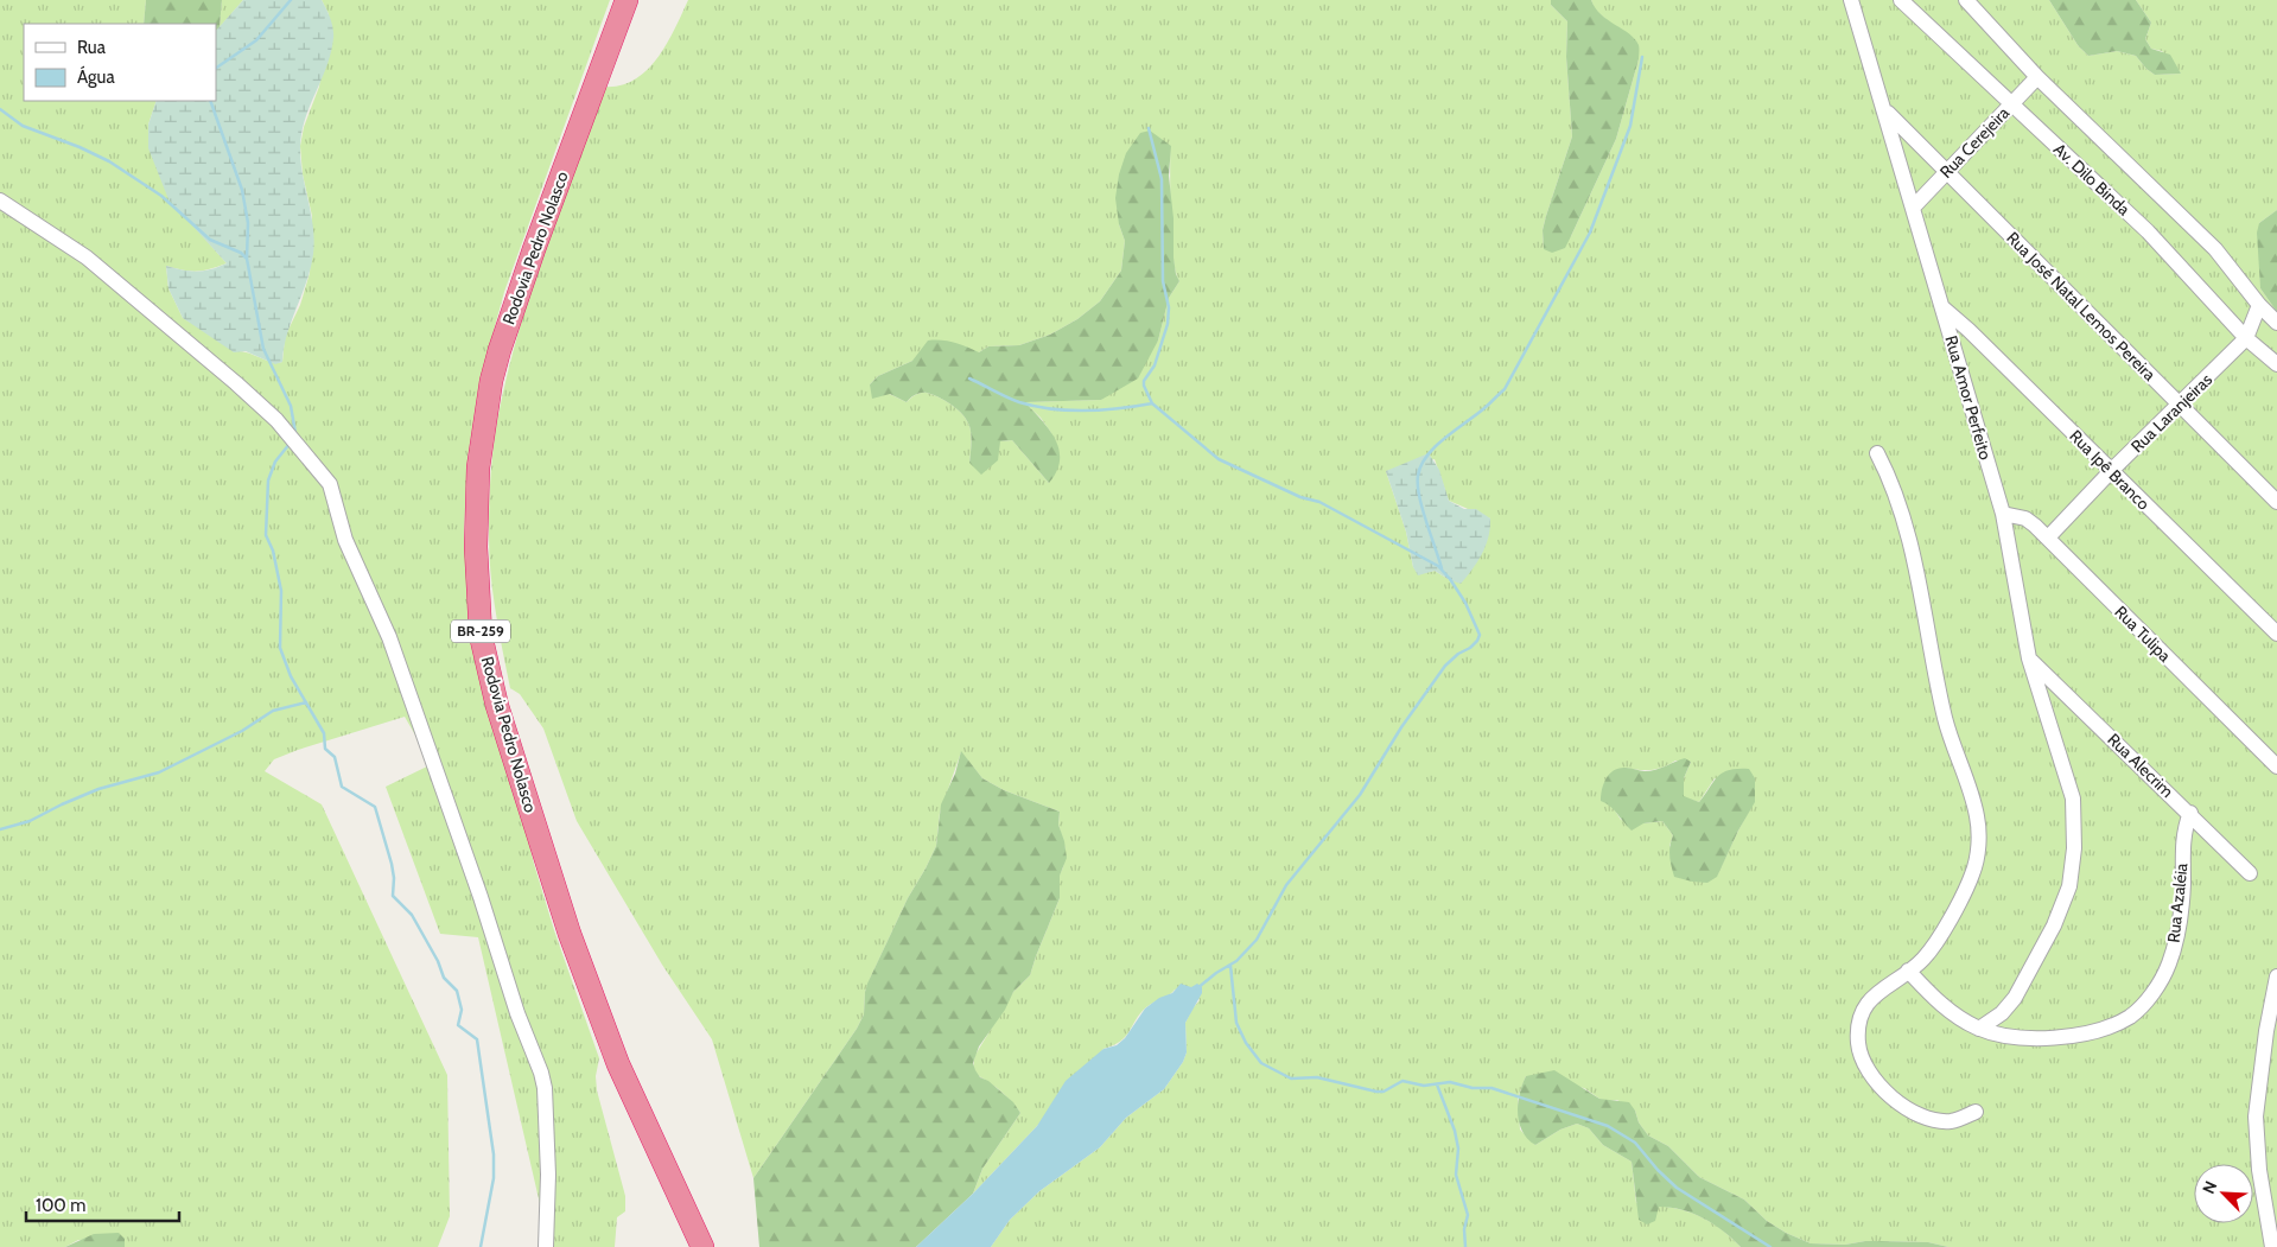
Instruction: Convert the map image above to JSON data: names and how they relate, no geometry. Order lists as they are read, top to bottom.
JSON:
{
  "streets": {
    "highway": ["Rodovia Pedro Nolasco", "BR-259"],
    "street": [
      "Rua Cerejeira",
      "Av. Dilo Binda",
      "Rua José Natal Lemos Pereira",
      "Rua Amor Perfeito",
      "Rua Laranjeiras",
      "Rua Ipê Branco",
      "Rua Tulipa",
      "Rua Alecrim",
      "Rua Azaléia"
    ]
  },
  "crossings": [
    ["Rua Cerejeira", "Av. Dilo Binda"],
    ["Rua Cerejeira", "Rua José Natal Lemos Pereira"],
    ["Rua Cerejeira", "Rua Amor Perfeito"],
    ["Av. Dilo Binda", "Rua Laranjeiras"],
    ["Rua José Natal Lemos Pereira", "Rua Amor Perfeito"],
    ["Rua José Natal Lemos Pereira", "Rua Laranjeiras"],
    ["Rua Amor Perfeito", "Rua Ipê Branco"],
    ["Rua Amor Perfeito", "Rua Tulipa"],
    ["Rua Amor Perfeito", "Rua Alecrim"],
    ["Rua Amor Perfeito", "Rua Azaléia"],
    ["Rua Laranjeiras", "Rua Ipê Branco"],
    ["Rua Laranjeiras", "Rua Tulipa"],
    ["Rua Alecrim", "Rua Azaléia"]
  ],
  "legend": ["Rua", "Água"],
  "scale_bar": "100 m",
  "north": "top left"
}
